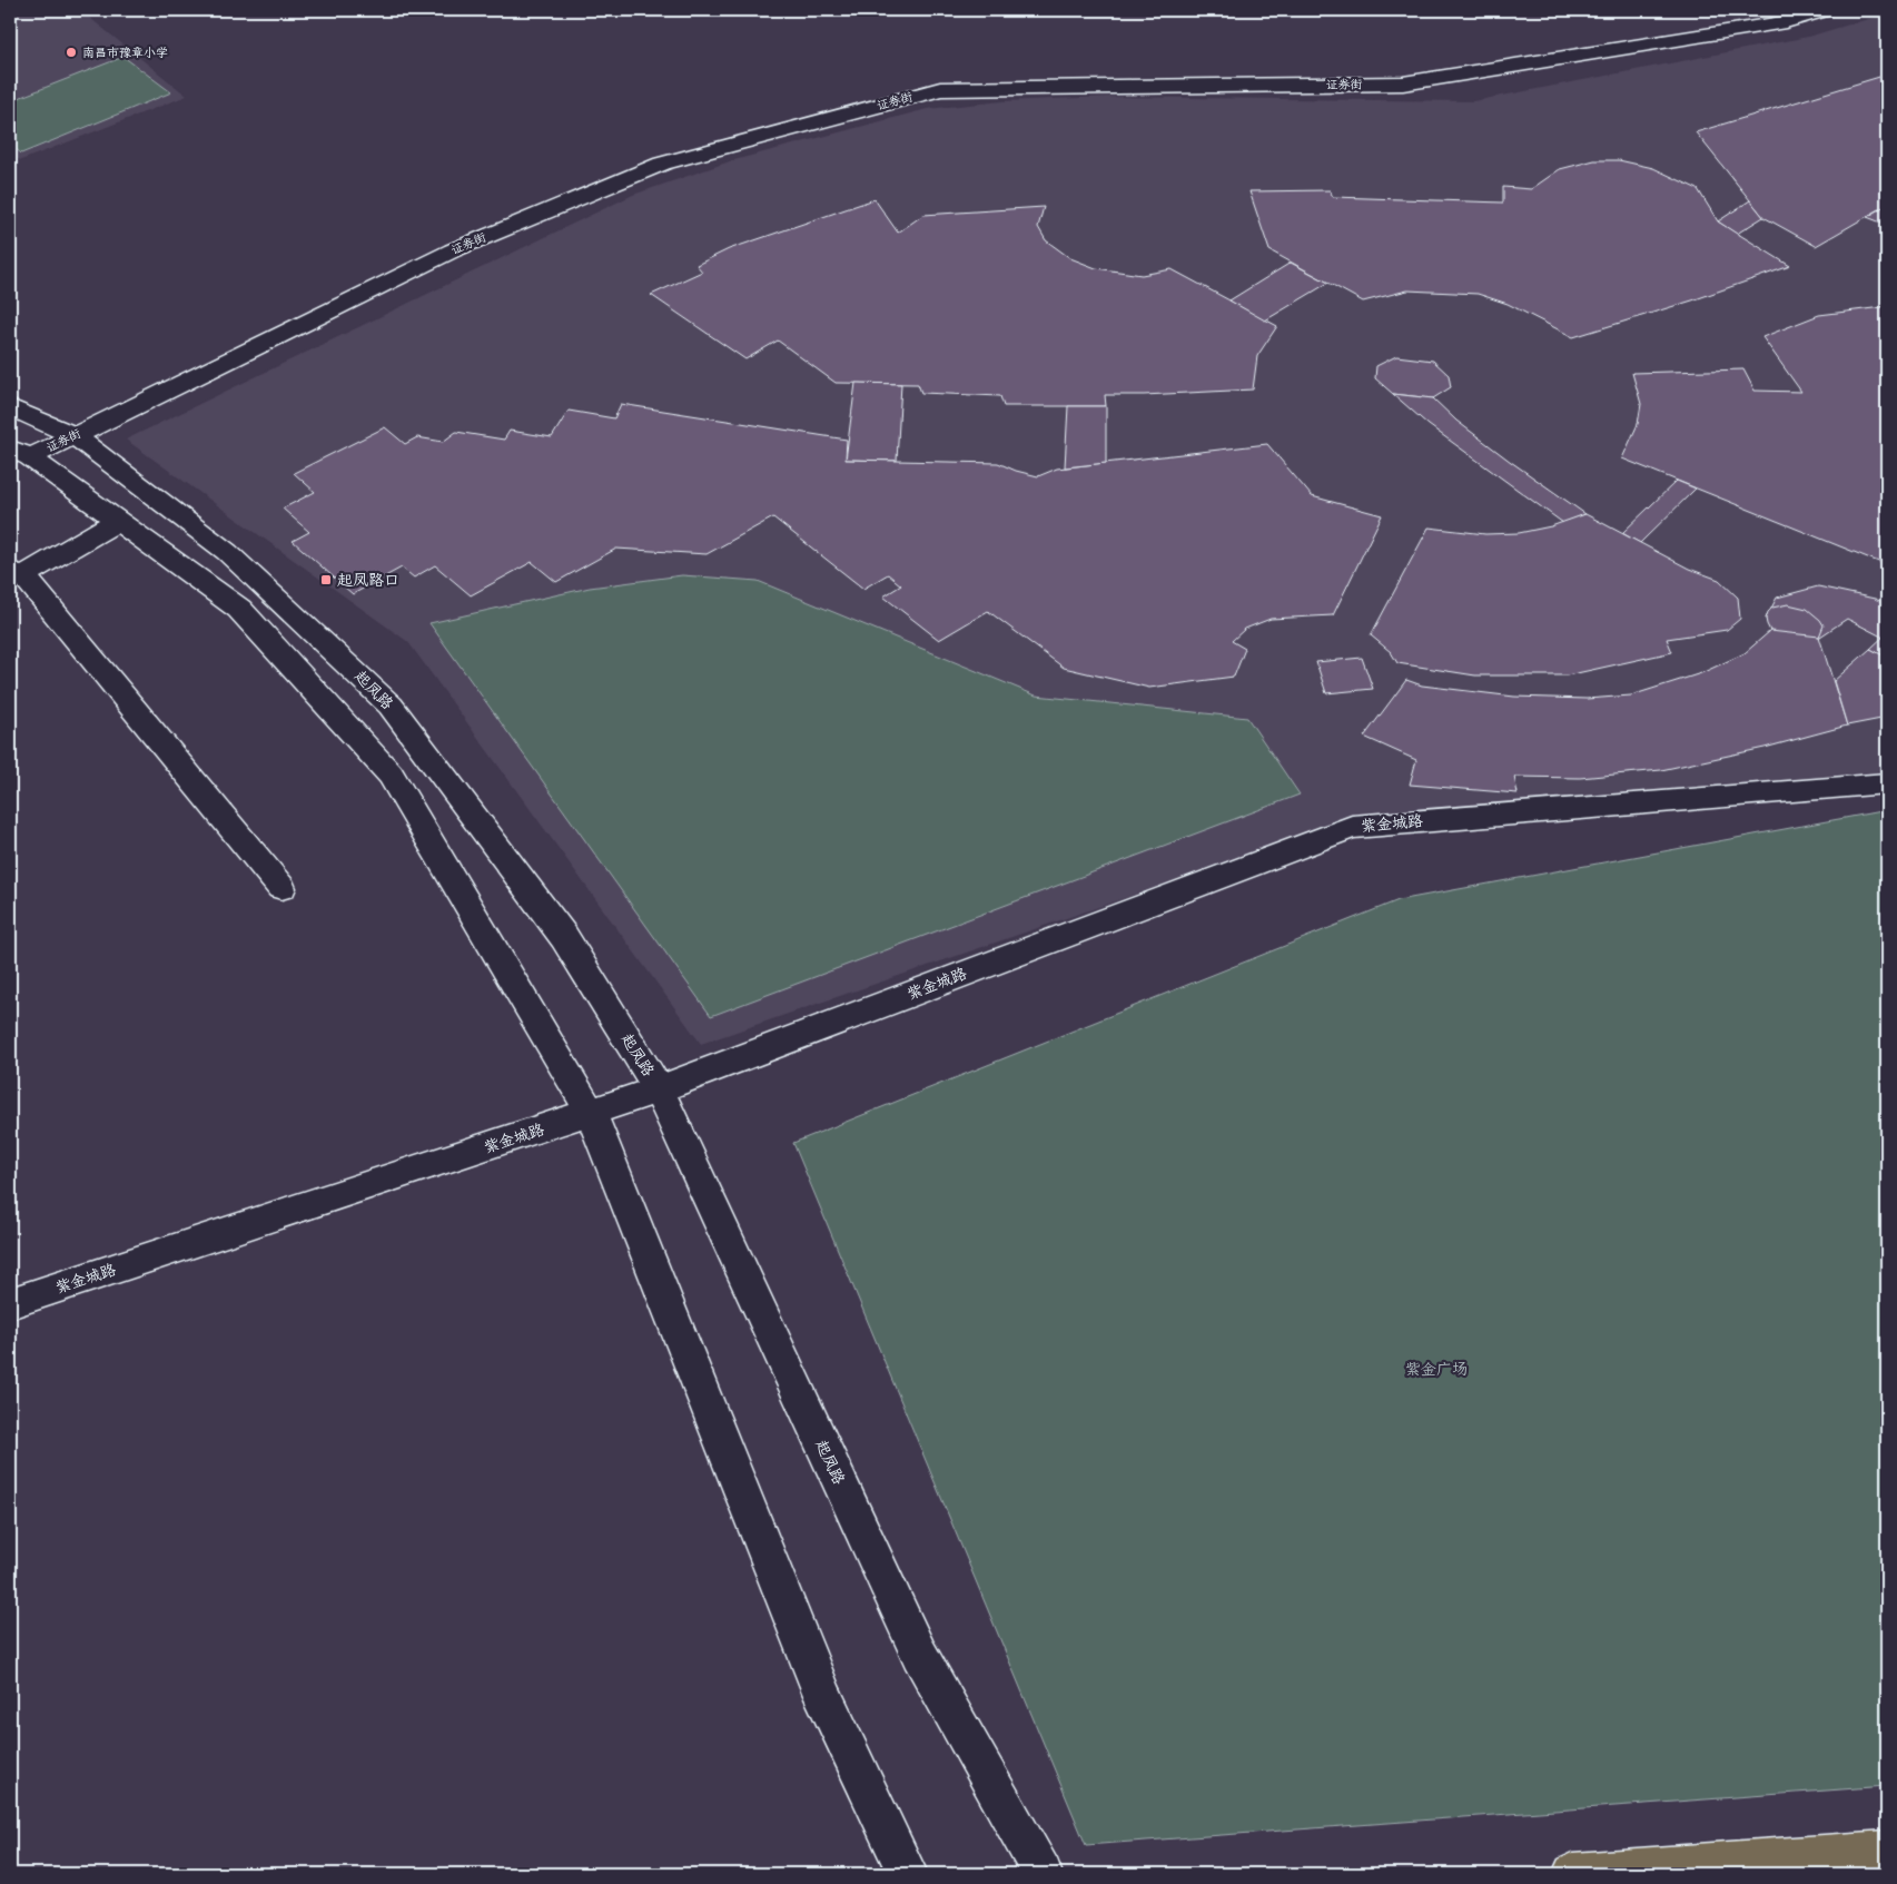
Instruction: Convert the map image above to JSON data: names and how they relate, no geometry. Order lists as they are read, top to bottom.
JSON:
{
  "streets": {
    "street": ["证券街", "起凤路", "紫金城路"]
  },
  "crossings": [
    ["证券街", "起凤路"],
    ["起凤路", "紫金城路"]
  ],
  "parks": ["紫金广场"],
  "places": {
    "other": ["南昌市豫章小学"],
    "transit": ["起凤路口"]
  }
}
